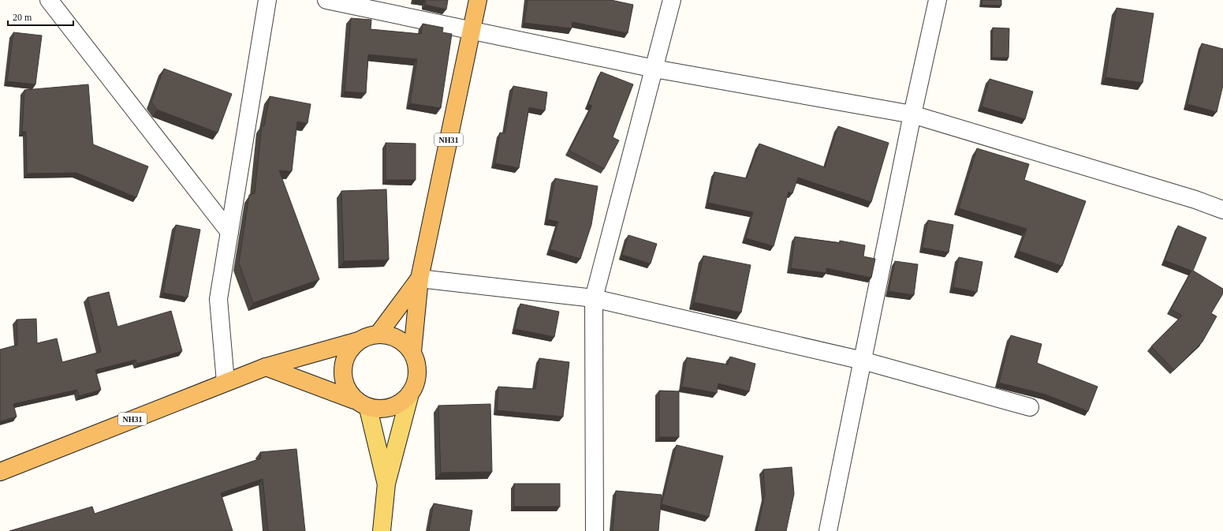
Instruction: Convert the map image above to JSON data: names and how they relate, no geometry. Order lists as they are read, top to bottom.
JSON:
{
  "streets": {
    "highway": ["NH31"]
  },
  "scale_bar": "20 m"
}
